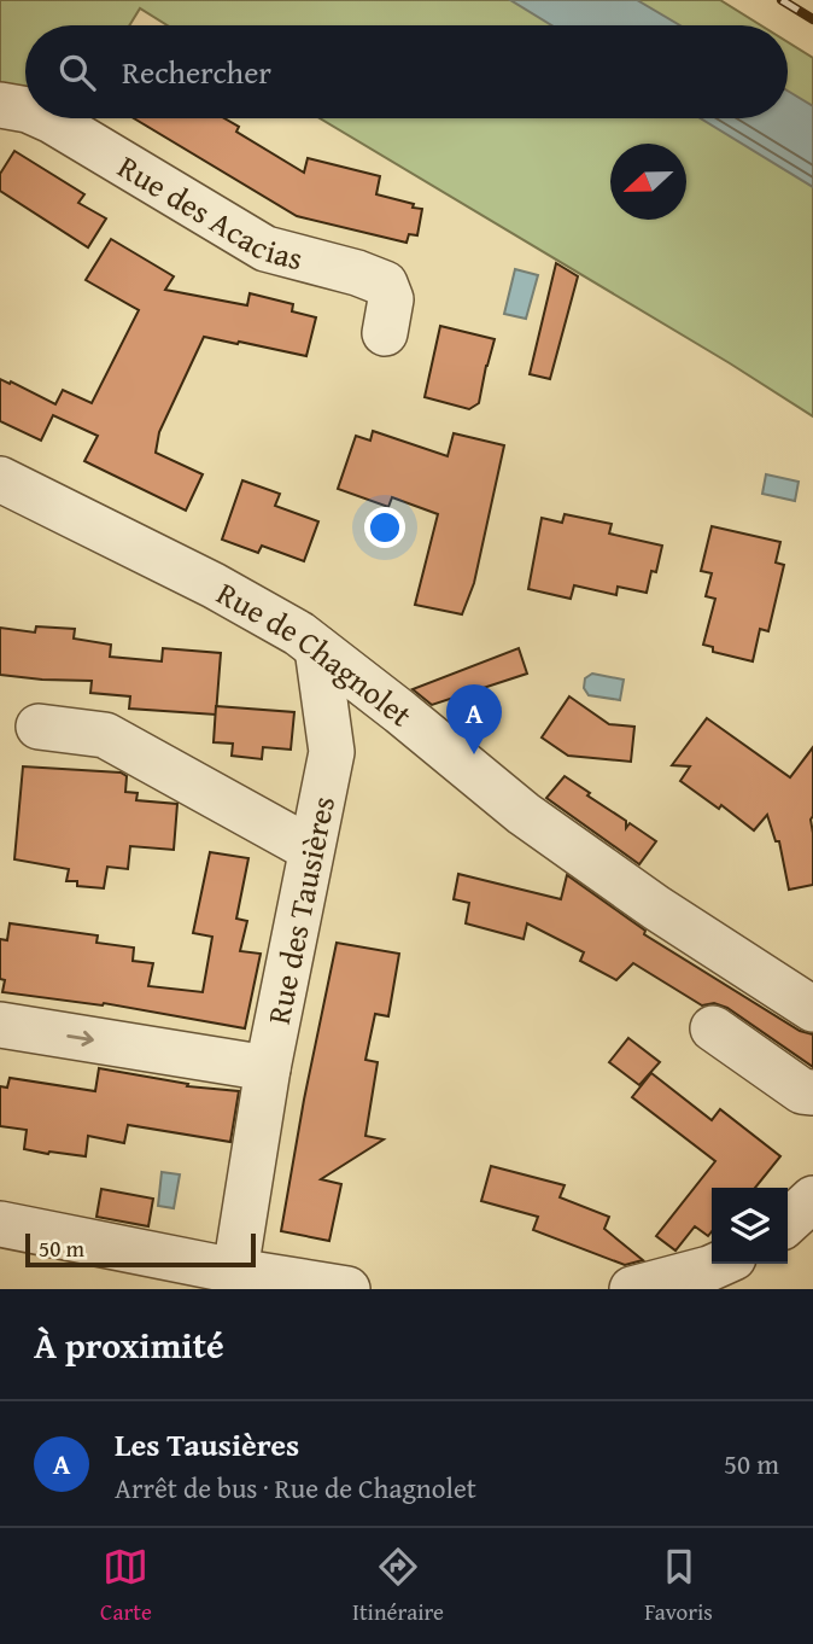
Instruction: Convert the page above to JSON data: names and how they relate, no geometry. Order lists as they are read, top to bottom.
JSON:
{
  "streets": {
    "street": ["Rue des Acacias", "Rue de Chagnolet", "Rue des Tausières"]
  },
  "scale_bar": "50 m",
  "north": "left",
  "page": {
    "search": "Rechercher",
    "pins": "A",
    "scale": "50 m",
    "heading": "À proximité",
    "list": [
      {
        "mark": "A",
        "name": "Les Tausières",
        "note": "Arrêt de bus · Rue de Chagnolet",
        "value": "50 m"
      }
    ],
    "nav": ["Carte", "Itinéraire", "Favoris"]
  }
}
